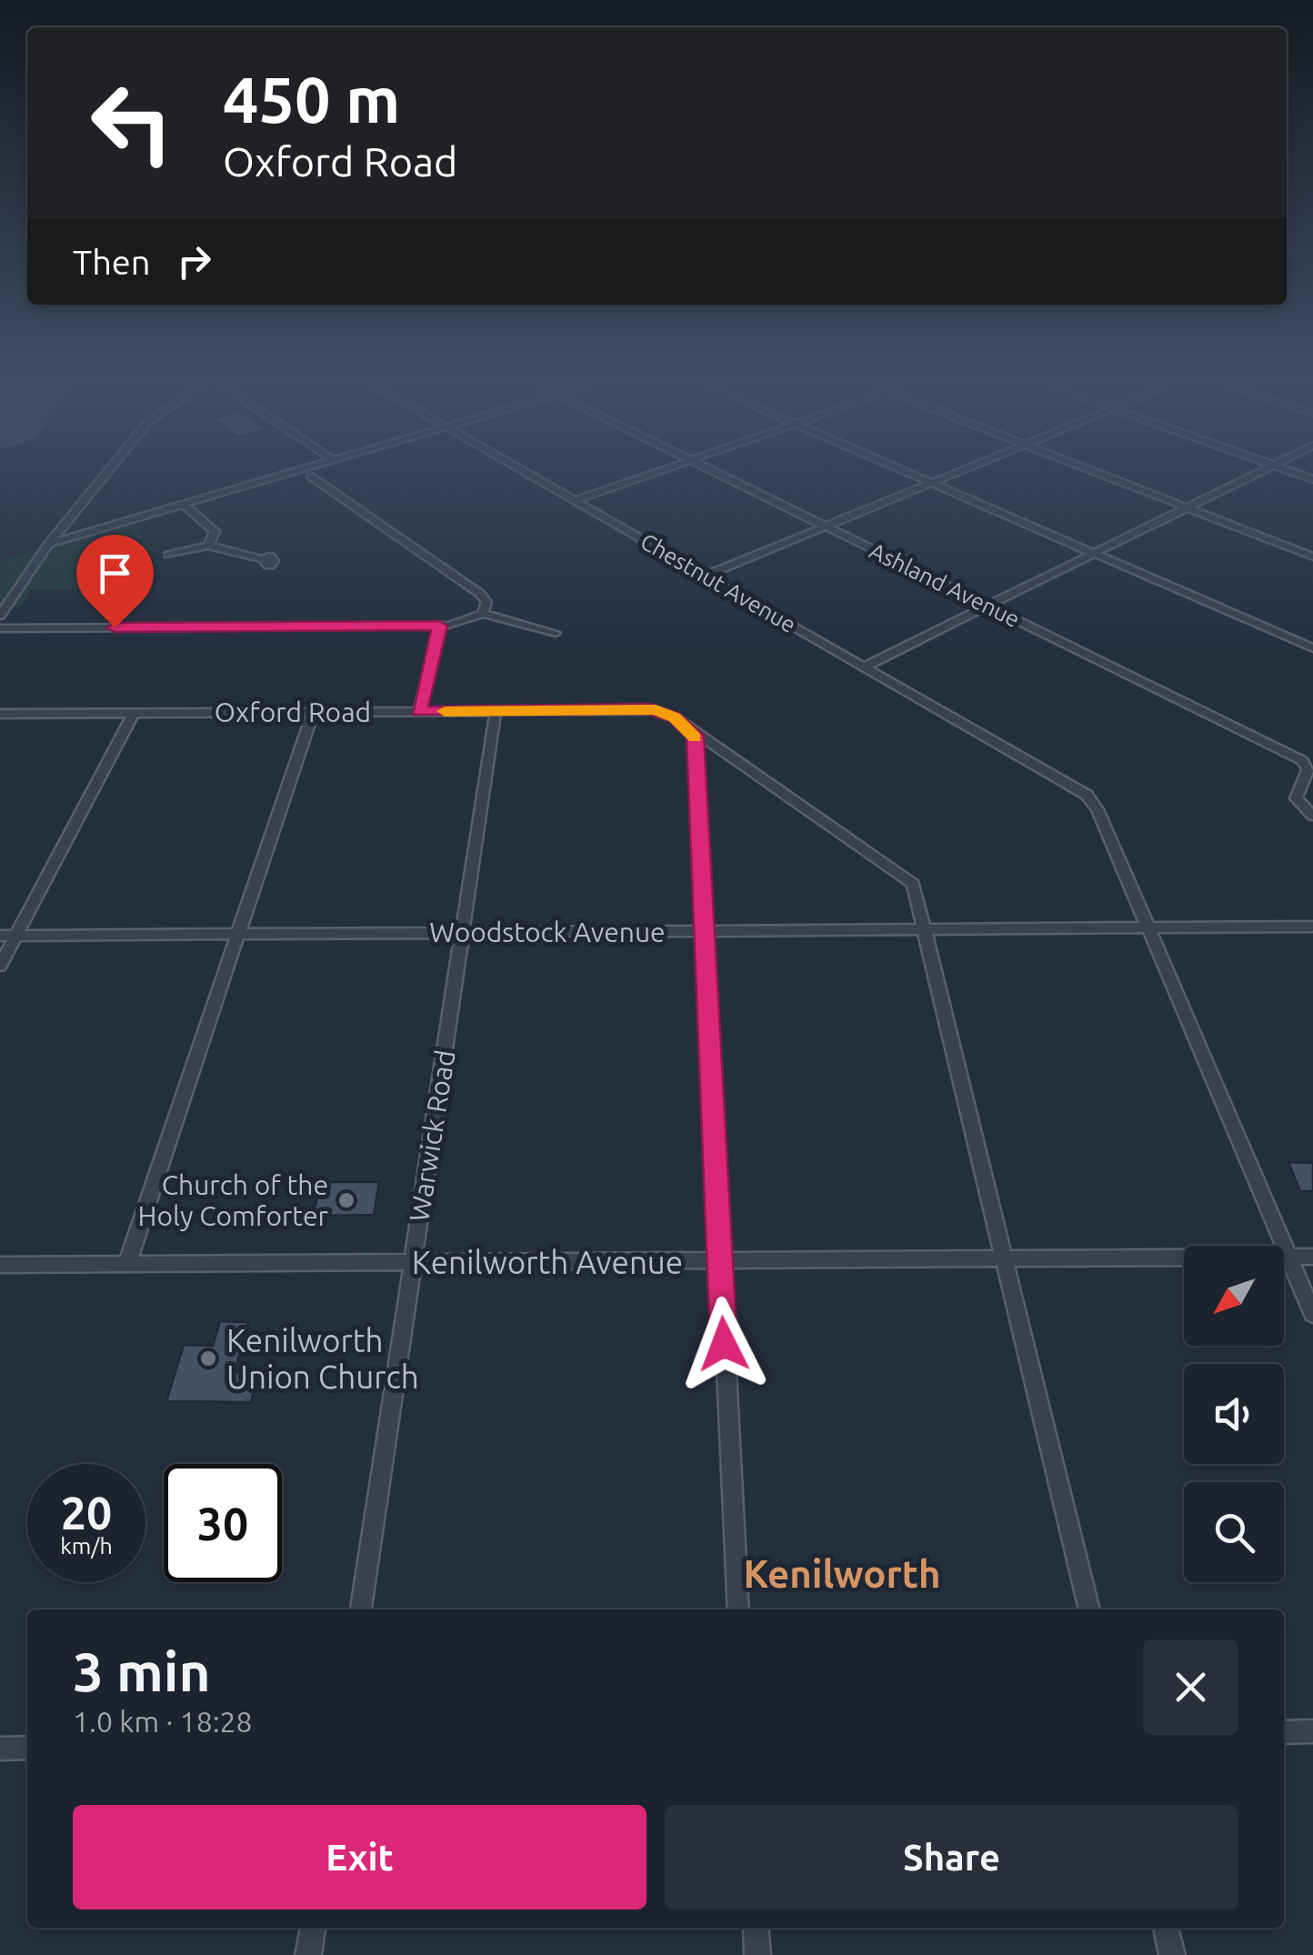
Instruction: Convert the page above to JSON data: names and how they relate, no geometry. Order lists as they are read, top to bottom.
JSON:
{
  "streets": {
    "street": [
      "Chestnut Avenue",
      "Ashland Avenue",
      "Oxford Road",
      "Woodstock Avenue",
      "Warwick Road",
      "Kenilworth Avenue"
    ]
  },
  "crossings": [
    ["Chestnut Avenue", "Woodstock Avenue"],
    ["Oxford Road", "Woodstock Avenue"],
    ["Oxford Road", "Warwick Road"],
    ["Woodstock Avenue", "Warwick Road"],
    ["Warwick Road", "Kenilworth Avenue"]
  ],
  "districts": ["Kenilworth"],
  "places": ["Church of the Holy Comforter", "Kenilworth Union Church"],
  "north": "bottom left",
  "page": {
    "turn": ["450 m", "Oxford Road"],
    "then": "Then",
    "speed": "20 km/h",
    "limit": "30",
    "heading": ["3 min", "1.0 km · 18:28"],
    "buttons": ["Exit", "Share"]
  }
}
